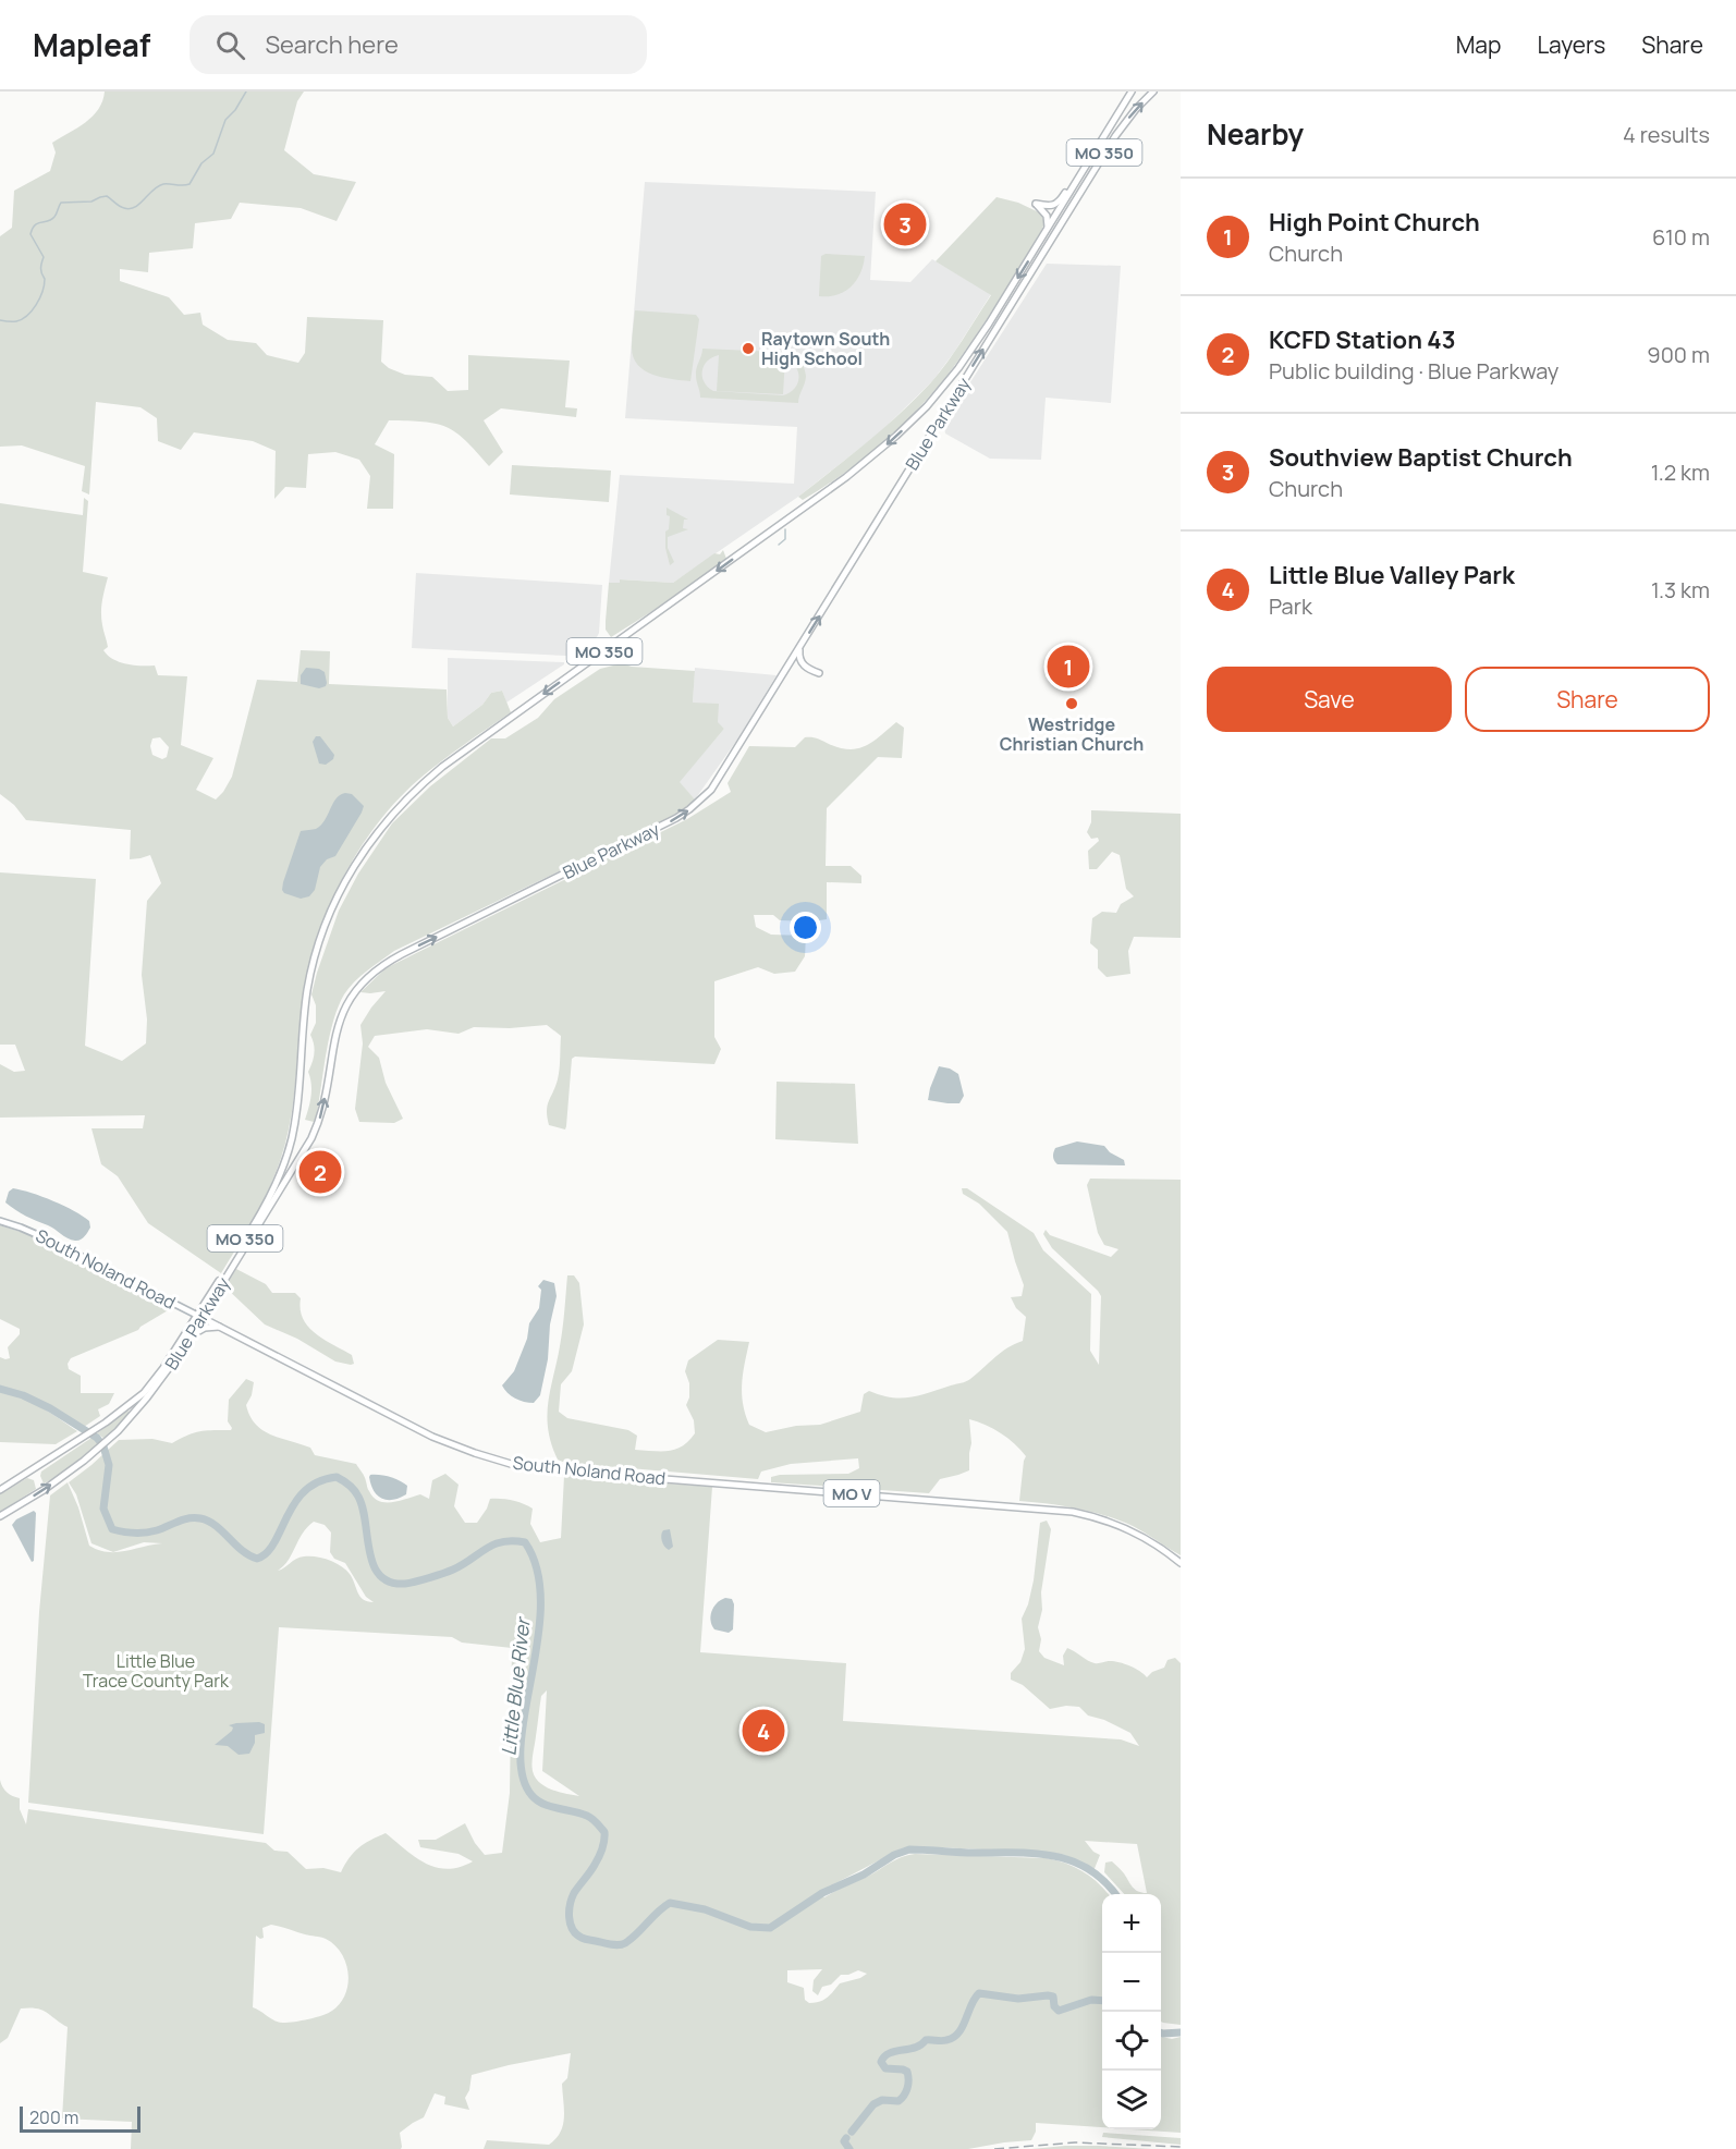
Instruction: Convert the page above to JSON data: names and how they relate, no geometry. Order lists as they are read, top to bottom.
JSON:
{
  "streets": {
    "main road": [
      "MO 350",
      "Blue Parkway",
      "South Noland Road",
      "MO V"
    ]
  },
  "crossings": [
    ["Blue Parkway", "South Noland Road"]
  ],
  "water": ["Little Blue River"],
  "parks": ["Little Blue Trace County Park"],
  "places": ["Raytown South High School", "Westridge Christian Church"],
  "scale_bar": "200 m",
  "page": {
    "header": "Mapleaf",
    "search": "Search here",
    "nav": ["Map", "Layers", "Share"],
    "heading": ["Nearby", "4 results"],
    "list": [
      {
        "mark": "1",
        "name": "High Point Church",
        "note": "Church",
        "value": "610 m"
      },
      {
        "mark": "2",
        "name": "KCFD Station 43",
        "note": "Public building · Blue Parkway",
        "value": "900 m"
      },
      {
        "mark": "3",
        "name": "Southview Baptist Church",
        "note": "Church",
        "value": "1.2 km"
      },
      {
        "mark": "4",
        "name": "Little Blue Valley Park",
        "note": "Park",
        "value": "1.3 km"
      }
    ],
    "pins": [
      "3",
      "1",
      "2",
      "4"
    ],
    "buttons": ["Save", "Share"],
    "map_buttons": ["+", "−"],
    "scale": "200 m"
  }
}
